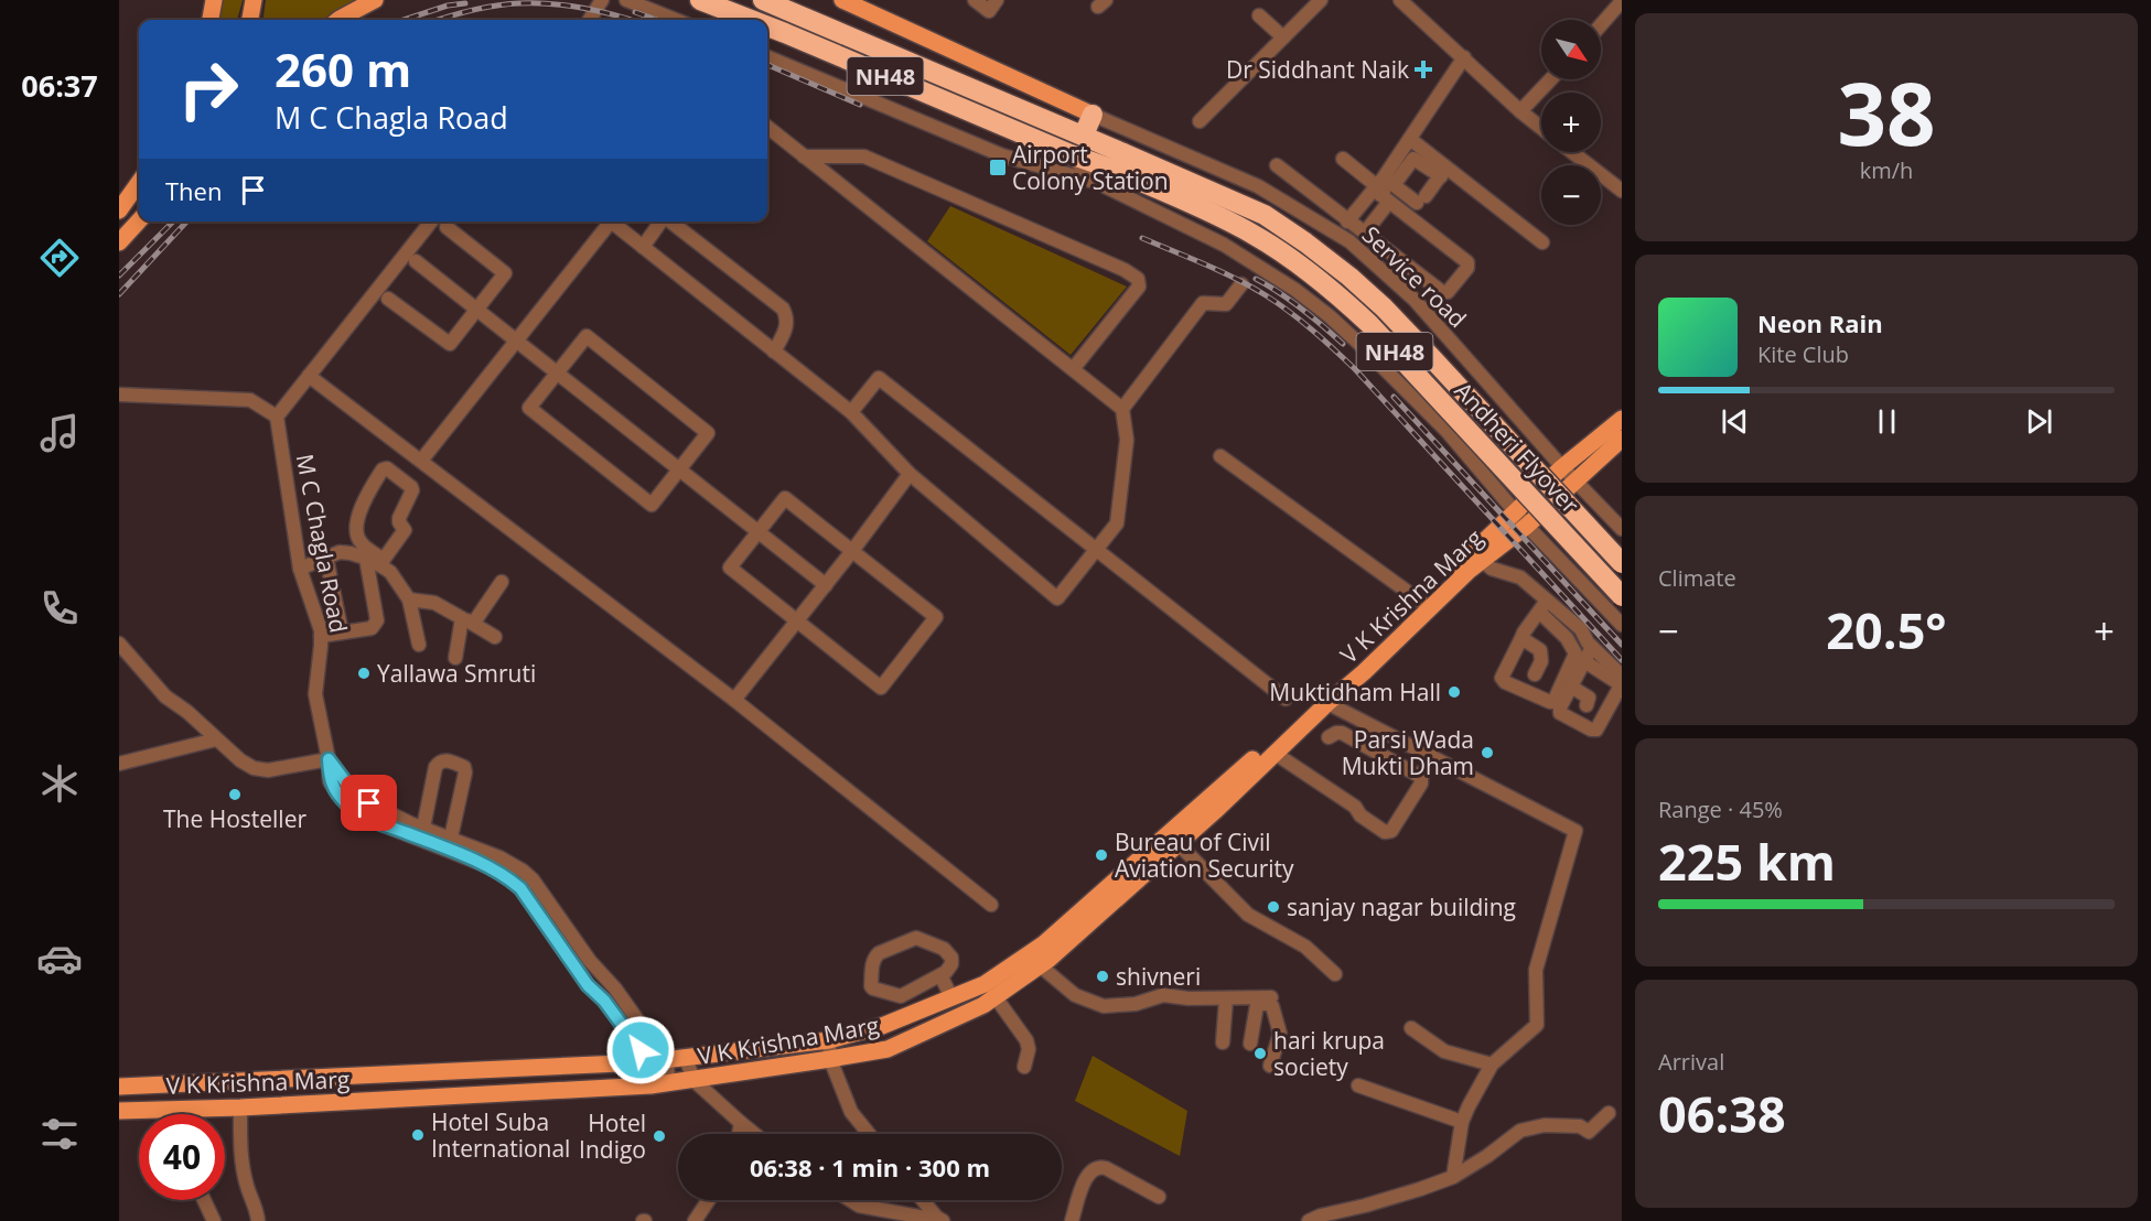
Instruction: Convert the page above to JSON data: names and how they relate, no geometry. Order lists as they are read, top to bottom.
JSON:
{
  "streets": {
    "highway": ["NH48", "Andheri Flyover"],
    "main road": ["V K Krishna Marg"],
    "street": ["Service road", "M C Chagla Road"]
  },
  "crossings": [
    ["NH48", "Andheri Flyover"],
    ["Service road", "V K Krishna Marg"],
    ["M C Chagla Road", "V K Krishna Marg"]
  ],
  "places": {
    "health": ["Dr Siddhant Naik"],
    "transit": ["Airport Colony Station"],
    "other": [
      "Yallawa Smruti",
      "Muktidham Hall",
      "Parsi Wada Mukti Dham",
      "The Hosteller",
      "Bureau of Civil Aviation Security",
      "sanjay nagar building",
      "shivneri",
      "hari krupa society",
      "Hotel Suba International",
      "Hotel Indigo"
    ]
  },
  "north": "bottom right",
  "page": {
    "tabs": "06:37",
    "tile": [
      ["38", "km/h"],
      "Climate",
      ["Range · 45%", "225 km"],
      ["Arrival", "06:38"]
    ],
    "map_buttons": ["+", "−"],
    "turn": ["260 m", "M C Chagla Road"],
    "then": "Then",
    "song": ["Neon Rain", "Kite Club"],
    "heat": ["−", "20.5°", "+"],
    "limit": "40",
    "trip": "06:38 · 1 min · 300 m"
  }
}
